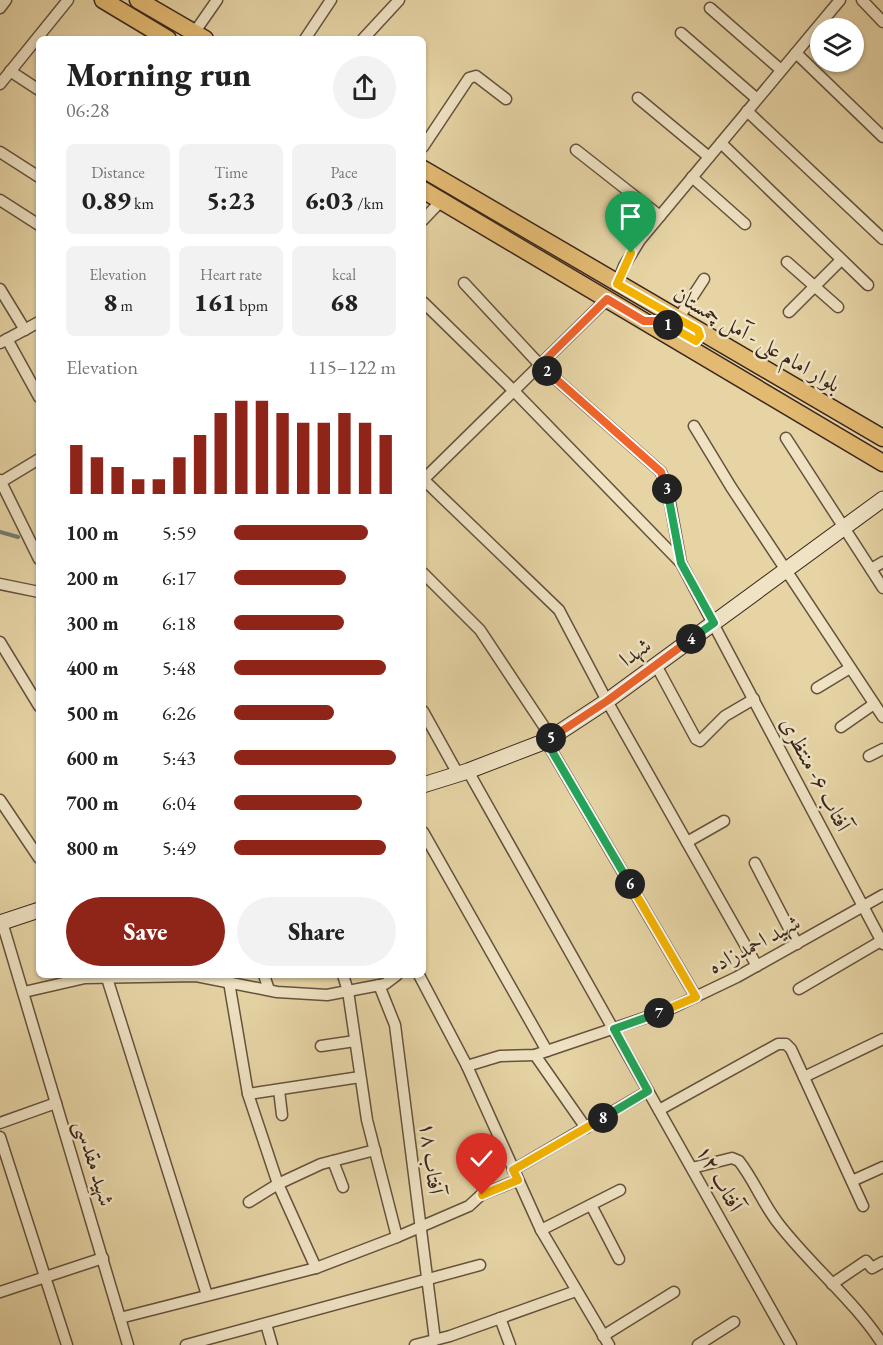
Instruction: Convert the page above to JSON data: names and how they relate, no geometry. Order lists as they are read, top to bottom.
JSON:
{
  "streets": {
    "main road": ["بلوار امام علی - آمل چمستان", "شهدا"],
    "street": [
      "آفتاب ۶- منتظری",
      "شهید احمدزاده",
      "آفتاب ۱۸",
      "شهید مقدسی",
      "آفتاب ۱۲"
    ]
  },
  "crossings": [
    ["شهدا", "آفتاب ۶- منتظری"],
    ["شهدا", "آفتاب ۱۲"],
    ["آفتاب ۶- منتظری", "شهید احمدزاده"],
    ["شهید احمدزاده", "آفتاب ۱۲"]
  ],
  "page": {
    "heading": ["Morning run", "06:28"],
    "stats": [
      ["Distance", "0.89 km"],
      ["Time", "5:23"],
      ["Pace", "6:03 /km"],
      ["Elevation", "8 m"],
      ["Heart rate", "161 bpm"],
      ["kcal", "68"]
    ],
    "pins": [
      "1",
      "2",
      "3",
      "4",
      "5",
      "6",
      "7",
      "8"
    ],
    "chart": ["Elevation", "115–122 m"],
    "list": [
      {
        "name": "100 m",
        "note": "5:59"
      },
      {
        "name": "200 m",
        "note": "6:17"
      },
      {
        "name": "300 m",
        "note": "6:18"
      },
      {
        "name": "400 m",
        "note": "5:48"
      },
      {
        "name": "500 m",
        "note": "6:26"
      },
      {
        "name": "600 m",
        "note": "5:43"
      },
      {
        "name": "700 m",
        "note": "6:04"
      },
      {
        "name": "800 m",
        "note": "5:49"
      }
    ],
    "buttons": ["Save", "Share"]
  }
}
